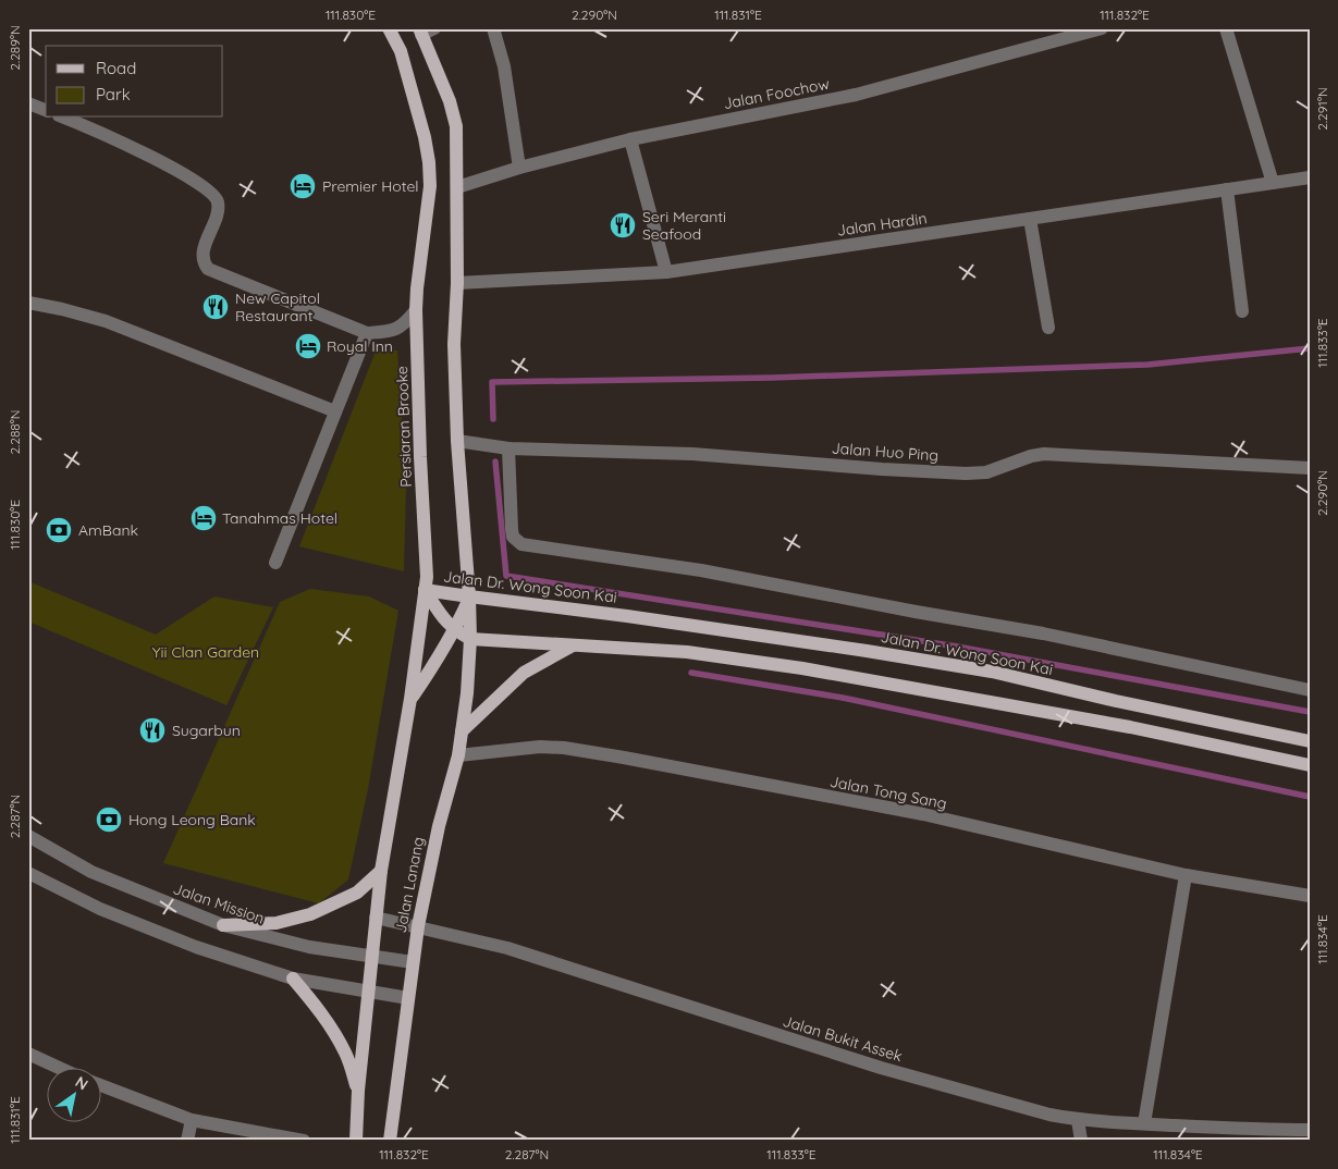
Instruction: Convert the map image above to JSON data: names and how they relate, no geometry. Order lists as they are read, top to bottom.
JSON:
{
  "streets": {
    "main road": ["Persiaran Brooke", "Jalan Dr. Wong Soon Kai", "Jalan Lanang"],
    "street": [
      "Jalan Foochow",
      "Jalan Hardin",
      "Jalan Huo Ping",
      "Jalan Tong Sang",
      "Jalan Mission",
      "Jalan Bukit Assek"
    ]
  },
  "crossings": [
    ["Persiaran Brooke", "Jalan Dr. Wong Soon Kai"],
    ["Persiaran Brooke", "Jalan Lanang"],
    ["Jalan Dr. Wong Soon Kai", "Jalan Lanang"],
    ["Jalan Tong Sang", "Jalan Lanang"],
    ["Jalan Lanang", "Jalan Mission"],
    ["Jalan Lanang", "Jalan Bukit Assek"]
  ],
  "parks": ["Yii Clan Garden"],
  "places": {
    "hotel": ["Premier Hotel", "Royal Inn", "Tanahmas Hotel"],
    "restaurant": ["Seri Meranti Seafood", "New Capitol Restaurant", "Sugarbun"],
    "bank": ["AmBank", "Hong Leong Bank"]
  },
  "legend": ["Road", "Park"],
  "north": "top right",
  "coordinates": [
    "111.830°E",
    "2.290°N",
    "111.831°E",
    "111.832°E",
    "2.289°N",
    "2.291°N",
    "111.833°E",
    "2.288°N",
    "2.287°N",
    "111.834°E"
  ]
}
